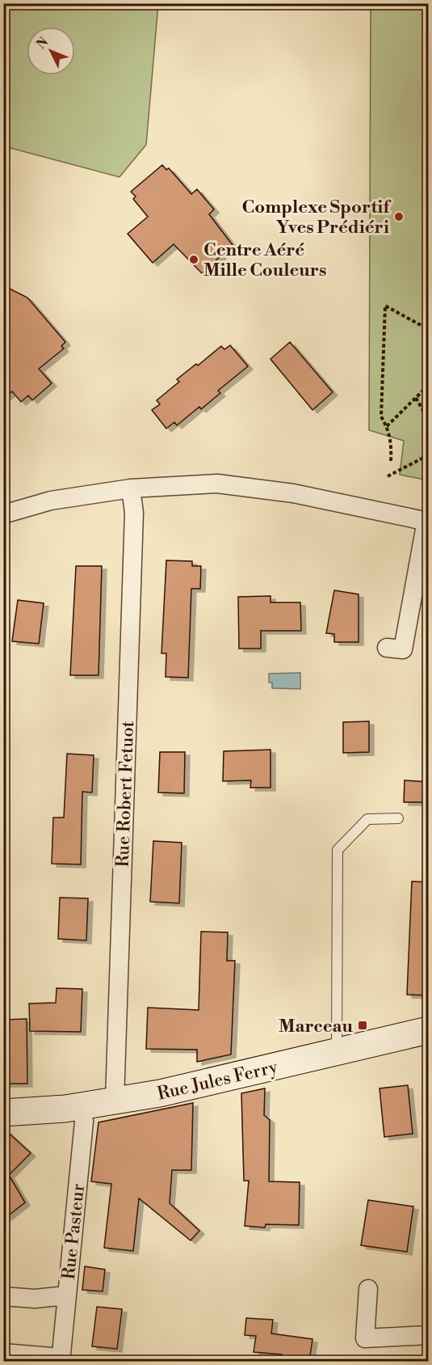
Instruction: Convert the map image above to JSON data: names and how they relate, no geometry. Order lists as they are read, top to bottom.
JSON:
{
  "streets": {
    "street": ["Rue Robert Fetuot", "Rue Jules Ferry", "Rue Pasteur"]
  },
  "crossings": [
    ["Rue Robert Fetuot", "Rue Jules Ferry"],
    ["Rue Jules Ferry", "Rue Pasteur"]
  ],
  "places": {
    "other": ["Complexe Sportif Yves Prédiéri", "Centre Aéré Mille Couleurs"],
    "transit": ["Marceau"]
  },
  "north": "top left"
}
